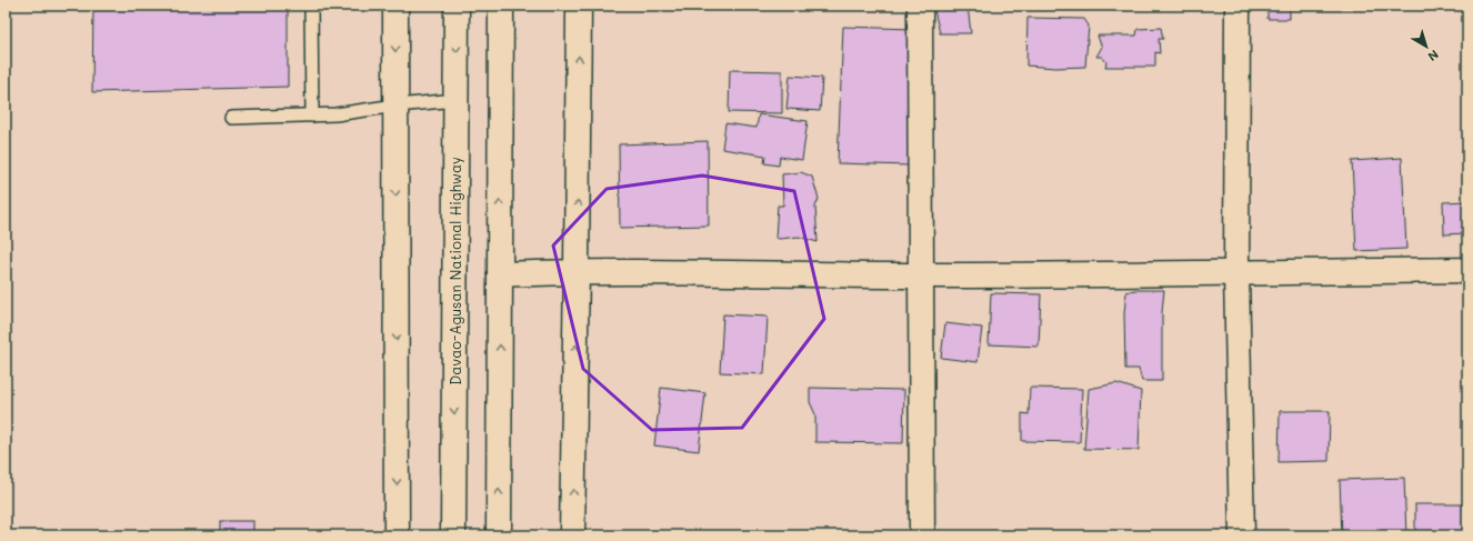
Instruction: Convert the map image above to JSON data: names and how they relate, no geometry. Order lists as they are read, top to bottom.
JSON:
{
  "streets": {
    "main road": ["Davao-Agusan National Highway"]
  },
  "north": "bottom right"
}
